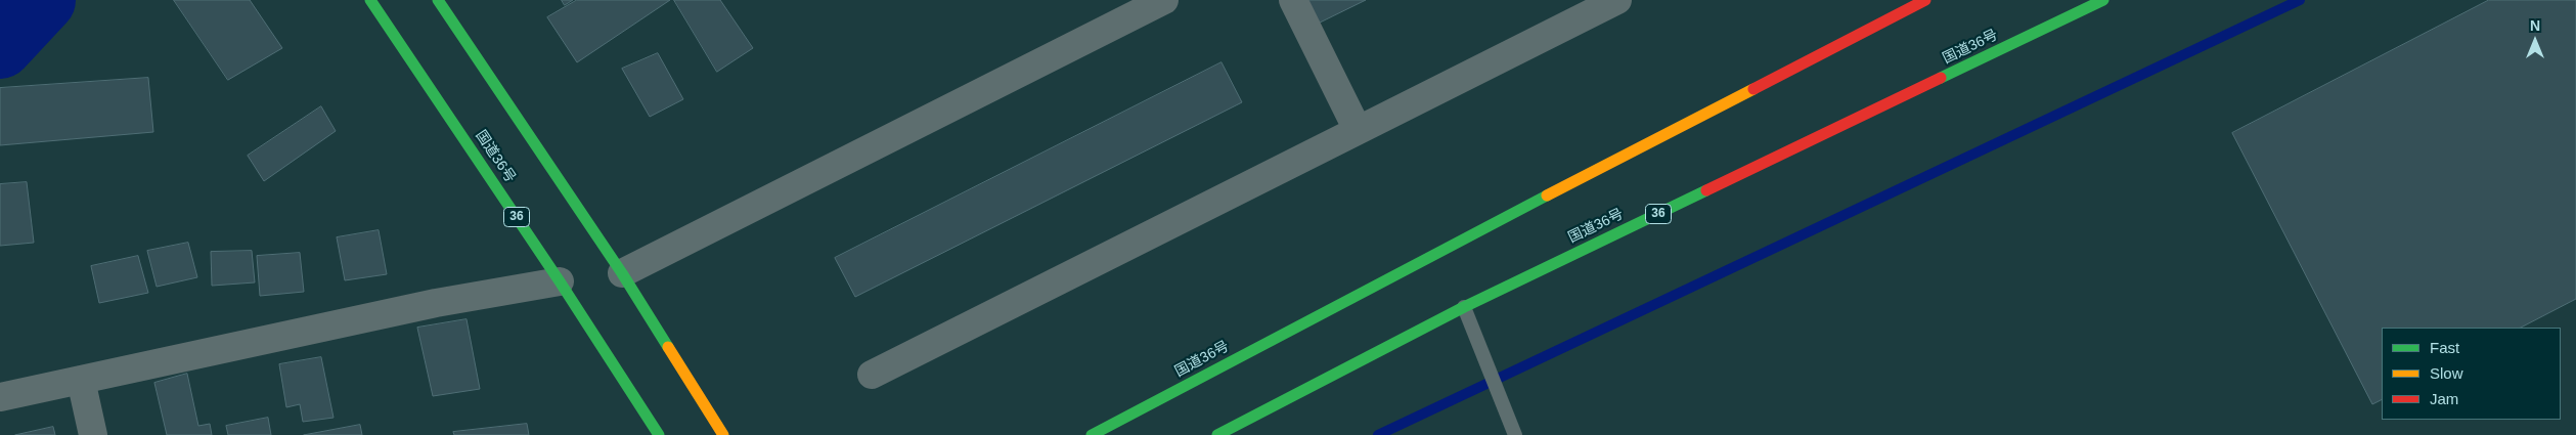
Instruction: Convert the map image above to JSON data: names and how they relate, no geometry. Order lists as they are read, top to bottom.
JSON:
{
  "streets": {
    "highway": ["国道36号", "36"]
  },
  "legend": ["Fast", "Slow", "Jam"],
  "north": "top"
}
